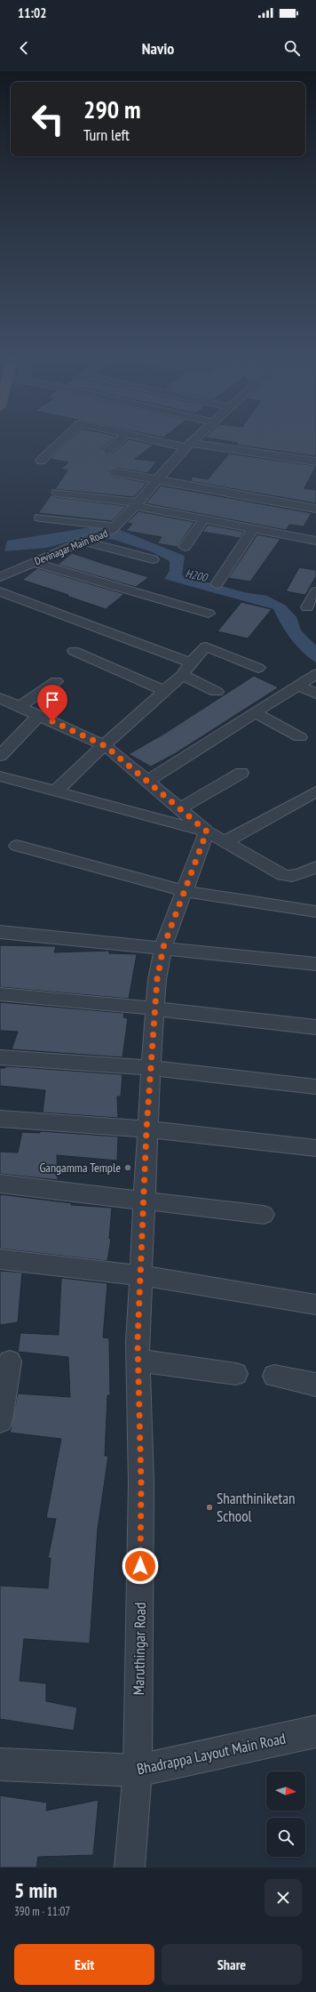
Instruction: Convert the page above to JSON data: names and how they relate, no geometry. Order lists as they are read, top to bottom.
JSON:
{
  "streets": {
    "street": ["Devinagar Main Road", "Maruthingar Road", "Bhadrappa Layout Main Road"]
  },
  "crossings": [
    ["Maruthingar Road", "Bhadrappa Layout Main Road"]
  ],
  "water": ["H200"],
  "places": ["Gangamma Temple", "Shanthiniketan School"],
  "north": "right",
  "page": {
    "status": "11:02",
    "header": "Navio",
    "turn": ["290 m", "Turn left"],
    "heading": ["5 min", "390 m · 11:07"],
    "buttons": ["Exit", "Share"]
  }
}
